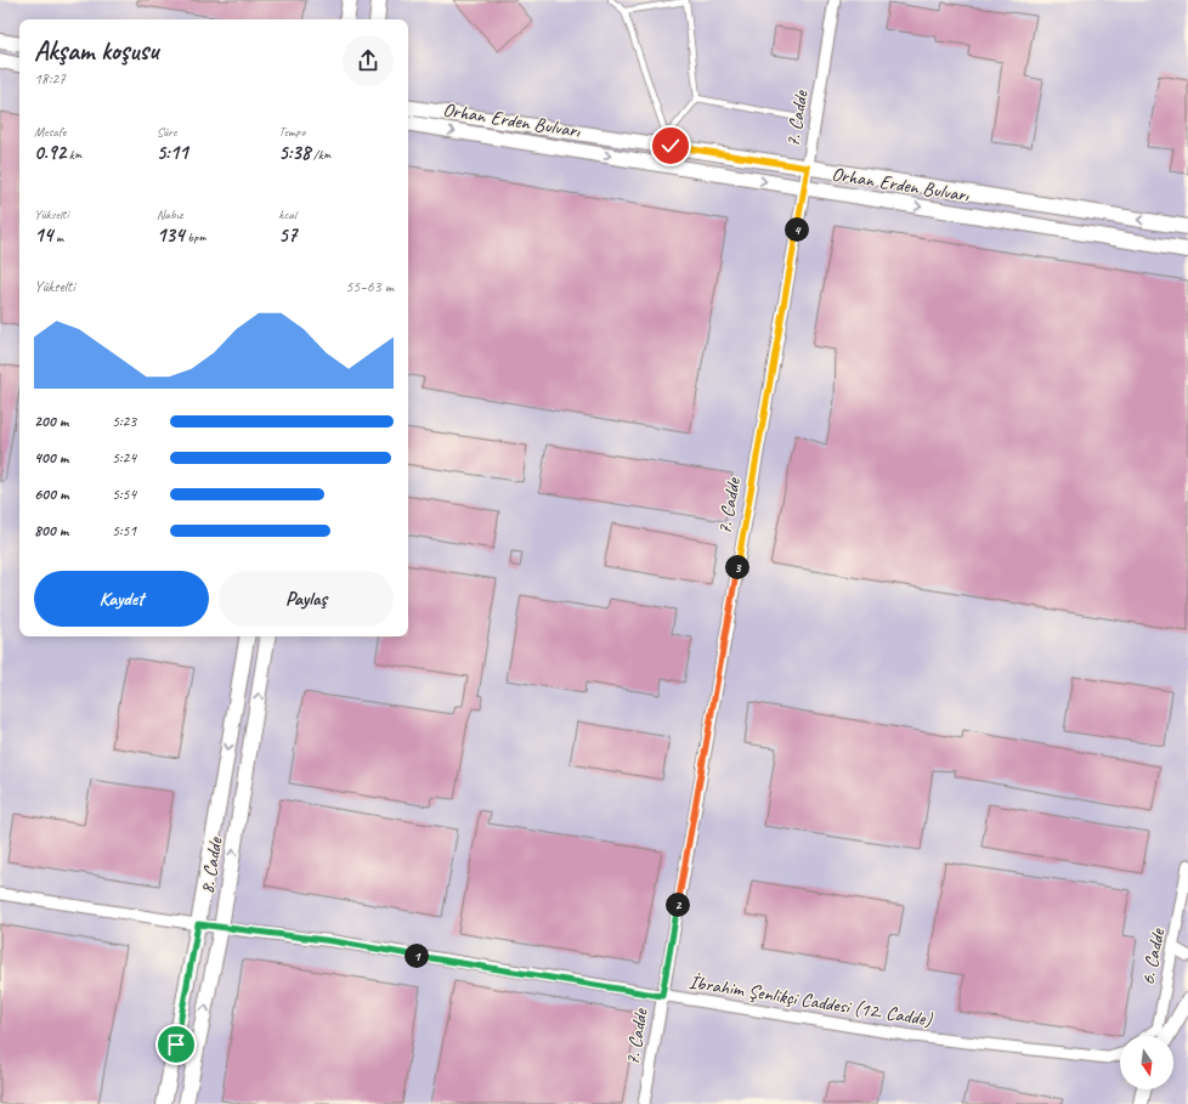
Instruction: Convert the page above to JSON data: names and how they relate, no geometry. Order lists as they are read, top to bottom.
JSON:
{
  "streets": {
    "street": [
      "7. Cadde",
      "Orhan Erden Bulvarı",
      "8. Cadde",
      "6. Cadde",
      "İbrahim Şenlikçi Caddesi (12. Cadde)"
    ]
  },
  "crossings": [
    ["7. Cadde", "Orhan Erden Bulvarı"],
    ["7. Cadde", "İbrahim Şenlikçi Caddesi (12. Cadde)"],
    ["8. Cadde", "İbrahim Şenlikçi Caddesi (12. Cadde)"]
  ],
  "north": "bottom",
  "page": {
    "heading": ["Akşam koşusu", "18:27"],
    "stats": [
      ["Mesafe", "0.92 km"],
      ["Süre", "5:11"],
      ["Tempo", "5:38 /km"],
      ["Yükselti", "14 m"],
      ["Nabız", "134 bpm"],
      ["kcal", "57"]
    ],
    "pins": [
      "4",
      "3",
      "2",
      "1"
    ],
    "chart": ["Yükselti", "55–63 m"],
    "list": [
      {
        "name": "200 m",
        "note": "5:23"
      },
      {
        "name": "400 m",
        "note": "5:24"
      },
      {
        "name": "600 m",
        "note": "5:54"
      },
      {
        "name": "800 m",
        "note": "5:51"
      }
    ],
    "buttons": ["Kaydet", "Paylaş"]
  }
}
